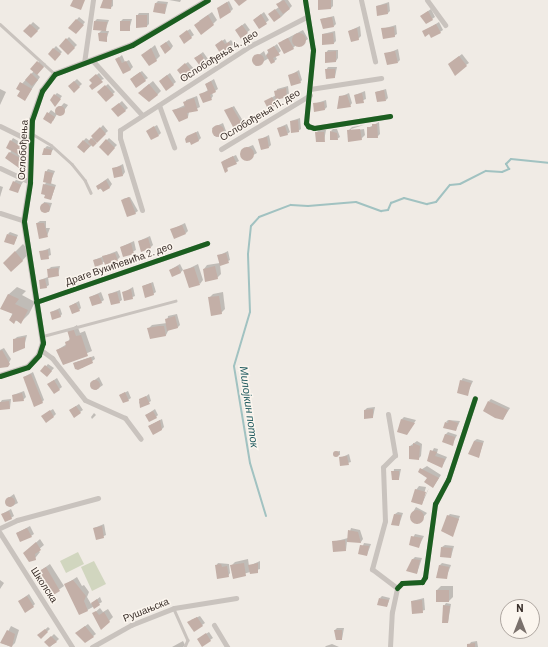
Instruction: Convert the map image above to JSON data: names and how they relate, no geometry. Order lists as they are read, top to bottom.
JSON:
{
  "streets": {
    "street": [
      "Ослобођења 4. део",
      "Ослобођења 11. део",
      "Ослобођења",
      "Драге Вукићевића 2. део",
      "Школска",
      "Рушањска"
    ]
  },
  "crossings": [
    ["Ослобођења", "Драге Вукићевића 2. део"]
  ],
  "water": ["Милојкин поток"],
  "north": "top"
}
